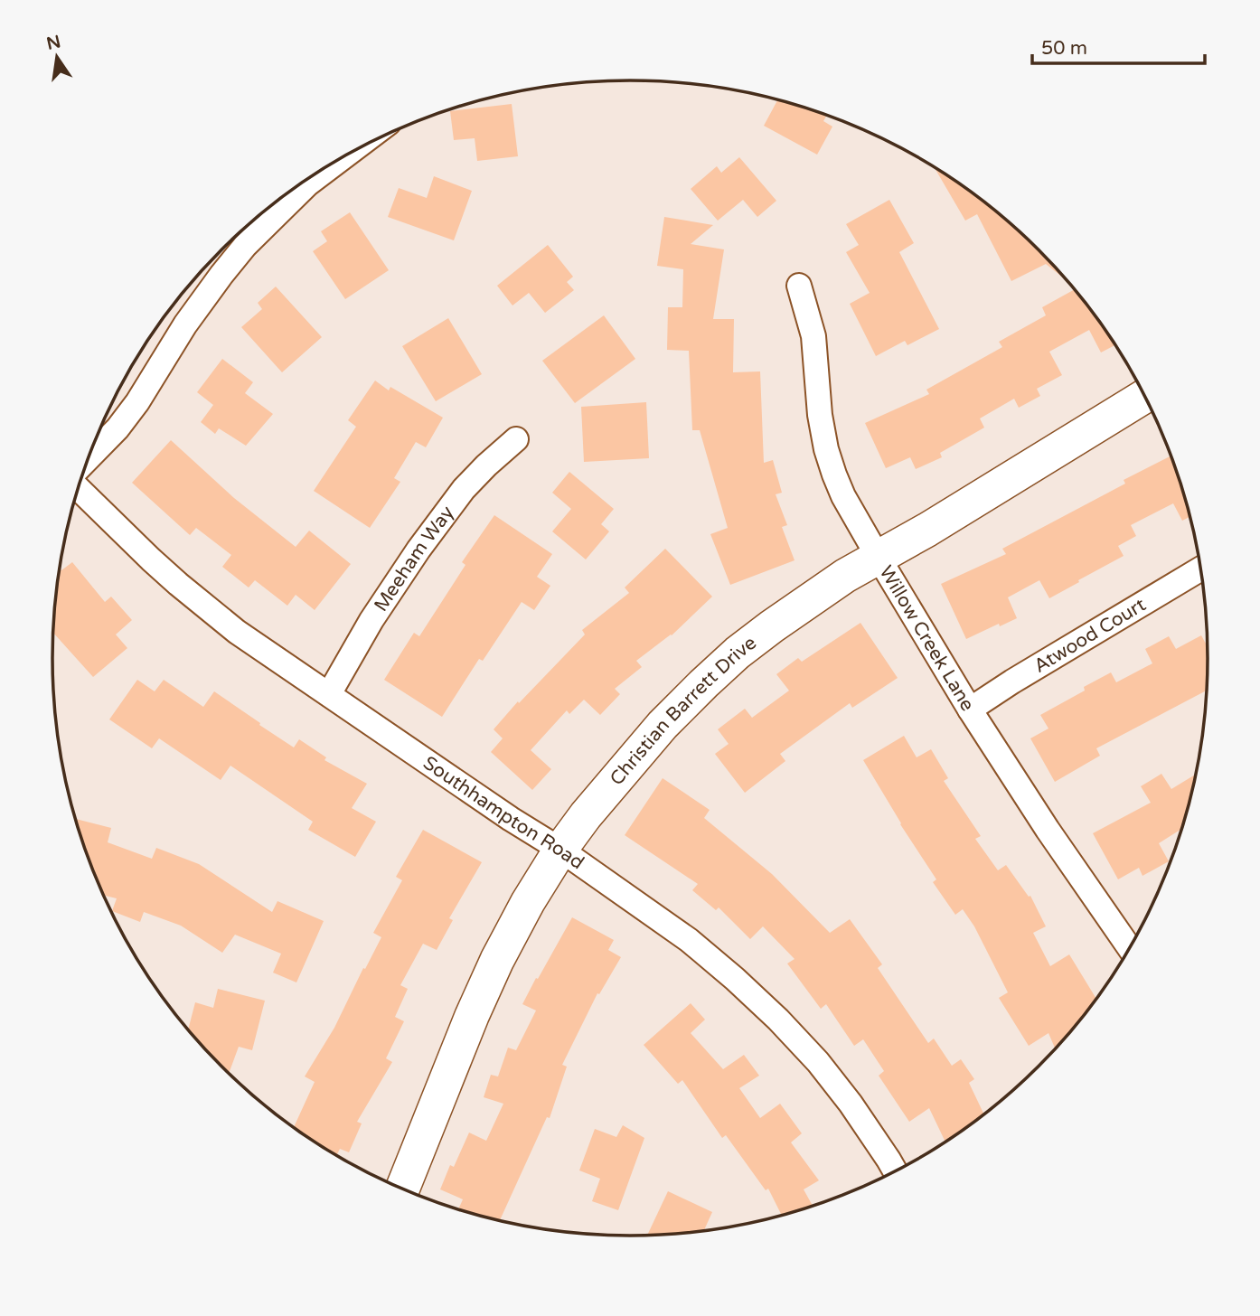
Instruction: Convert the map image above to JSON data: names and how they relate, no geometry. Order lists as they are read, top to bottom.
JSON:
{
  "streets": {
    "street": [
      "Meeham Way",
      "Atwood Court",
      "Willow Creek Lane",
      "Christian Barrett Drive",
      "Southhampton Road"
    ]
  },
  "crossings": [
    ["Meeham Way", "Southhampton Road"],
    ["Atwood Court", "Willow Creek Lane"],
    ["Willow Creek Lane", "Christian Barrett Drive"],
    ["Christian Barrett Drive", "Southhampton Road"]
  ],
  "scale_bar": "50 m",
  "north": "top"
}
